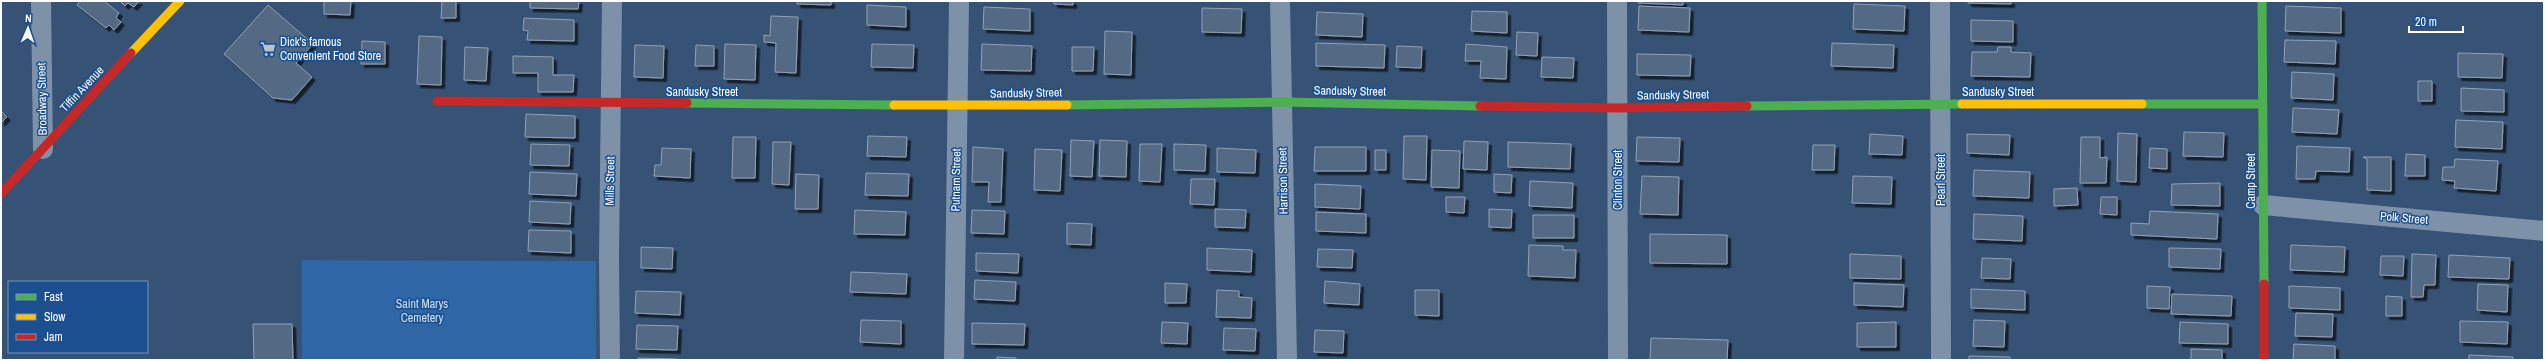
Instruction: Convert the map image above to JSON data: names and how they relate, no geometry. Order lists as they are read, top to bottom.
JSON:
{
  "streets": {
    "street": [
      "Tiffin Avenue",
      "Sandusky Street",
      "Broadway Street",
      "Putnam Street",
      "Clinton Street",
      "Pearl Street",
      "Mills Street",
      "Harrison Street",
      "Camp Street",
      "Polk Street"
    ]
  },
  "crossings": [
    ["Tiffin Avenue", "Broadway Street"],
    ["Sandusky Street", "Putnam Street"],
    ["Sandusky Street", "Clinton Street"],
    ["Sandusky Street", "Pearl Street"],
    ["Sandusky Street", "Mills Street"],
    ["Sandusky Street", "Harrison Street"],
    ["Sandusky Street", "Camp Street"],
    ["Camp Street", "Polk Street"]
  ],
  "parks": ["Saint Marys Cemetery"],
  "places": {
    "supermarket": ["Dick's famous Convenient Food Store"]
  },
  "legend": ["Fast", "Slow", "Jam"],
  "scale_bar": "20 m",
  "north": "top"
}
